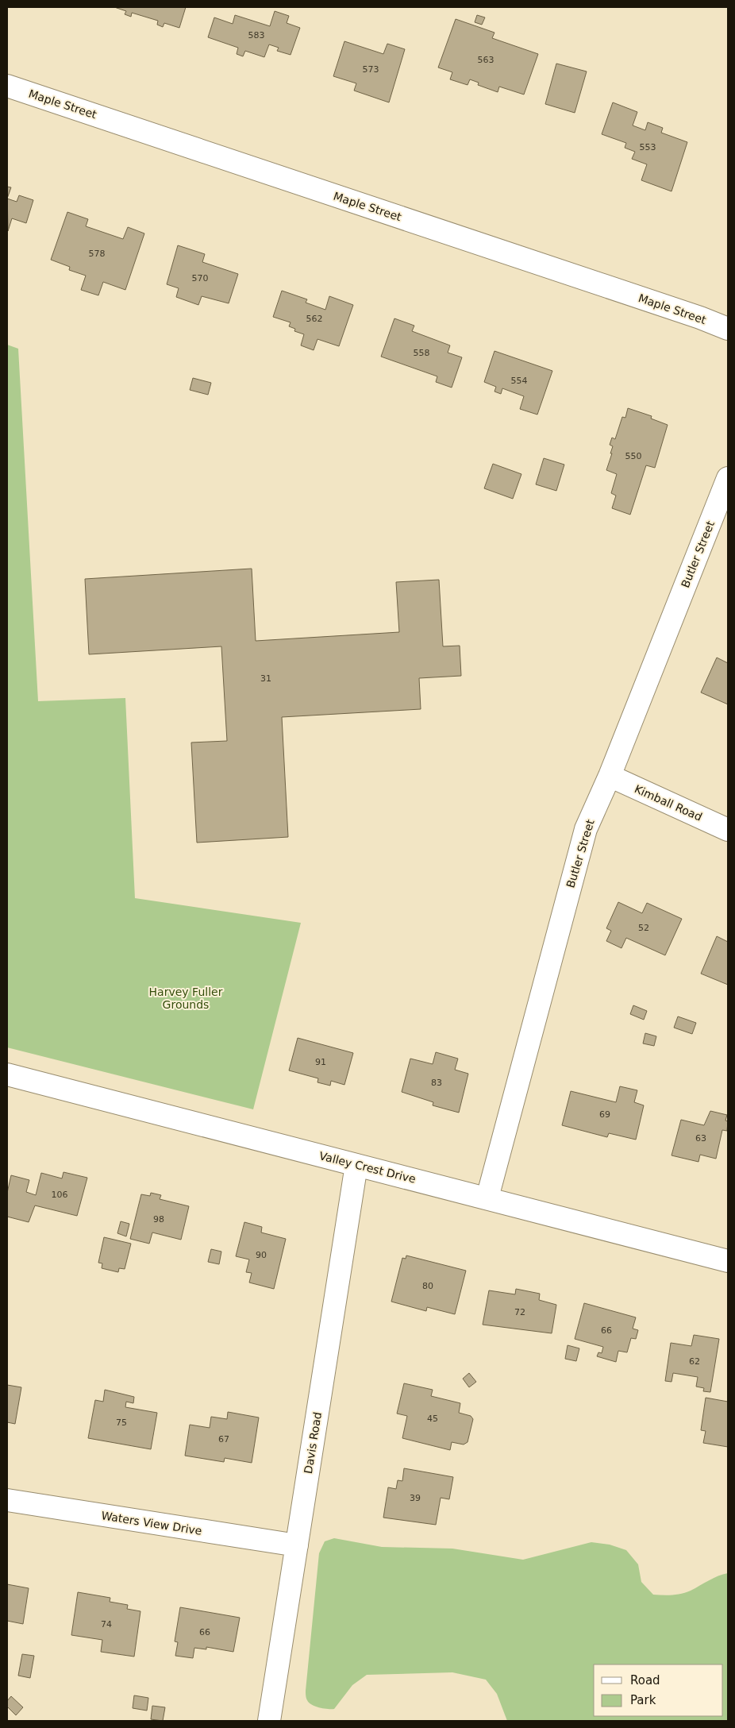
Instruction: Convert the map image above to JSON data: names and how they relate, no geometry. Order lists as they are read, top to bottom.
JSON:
{
  "streets": {
    "street": [
      "Maple Street",
      "Butler Street",
      "Kimball Road",
      "Valley Crest Drive",
      "Davis Road",
      "Waters View Drive"
    ]
  },
  "crossings": [
    ["Butler Street", "Kimball Road"],
    ["Butler Street", "Valley Crest Drive"],
    ["Valley Crest Drive", "Davis Road"],
    ["Davis Road", "Waters View Drive"]
  ],
  "parks": ["Harvey Fuller Grounds"],
  "house_numbers": [
    "583",
    "563",
    "573",
    "553",
    "578",
    "570",
    "562",
    "558",
    "554",
    "550",
    "31",
    "52",
    "91",
    "83",
    "69",
    "63",
    "106",
    "98",
    "90",
    "80",
    "72",
    "66",
    "62",
    "45",
    "75",
    "67",
    "39",
    "74",
    "66"
  ],
  "legend": ["Road", "Park"]
}
